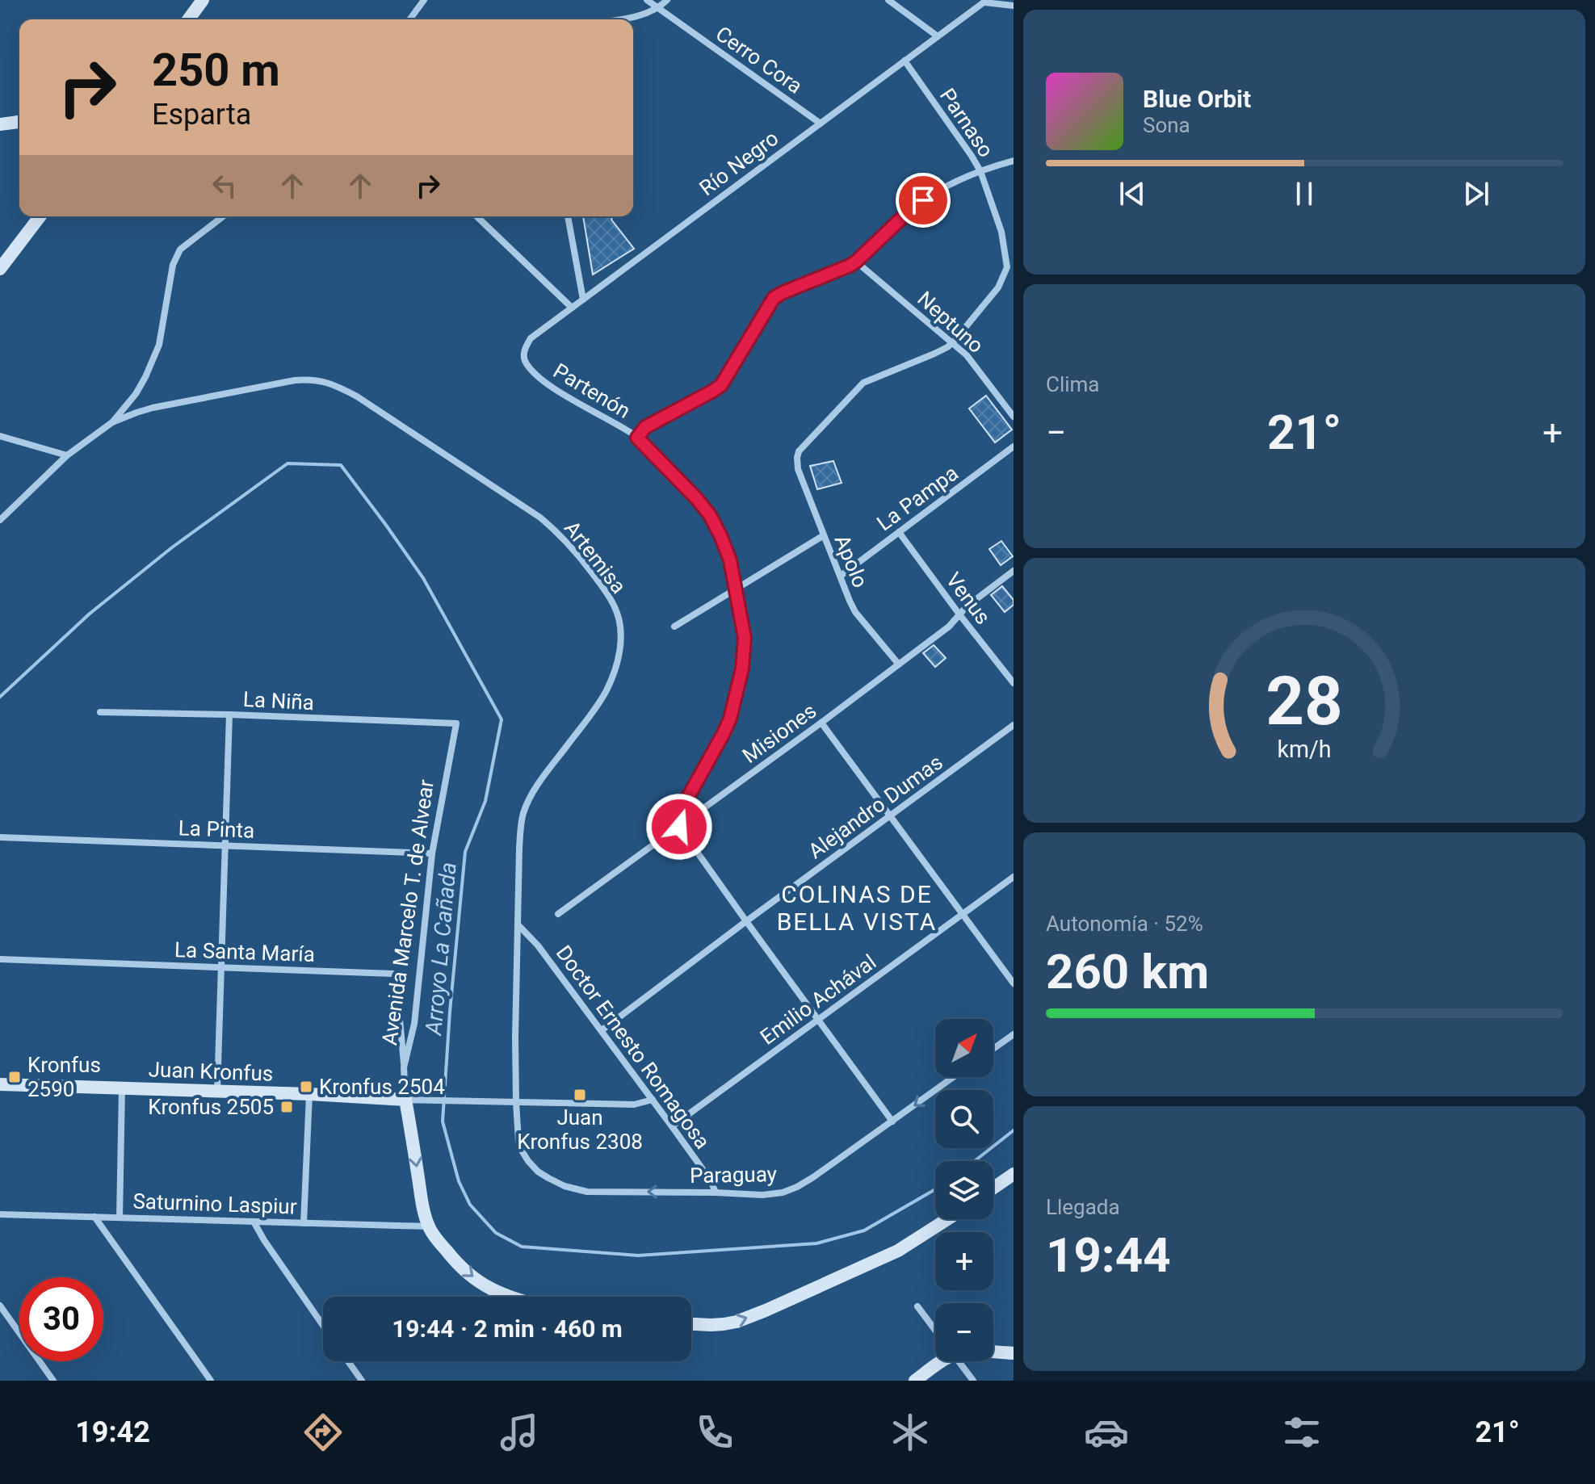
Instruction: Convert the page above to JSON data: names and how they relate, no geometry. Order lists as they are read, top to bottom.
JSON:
{
  "streets": {
    "main road": ["Avenida Marcelo T. de Alvear", "Juan Kronfus"],
    "street": [
      "Cerro Cora",
      "Parnaso",
      "Río Negro",
      "Neptuno",
      "Partenón",
      "La Pampa",
      "Artemisa",
      "Apolo",
      "Venus",
      "La Niña",
      "Misiones",
      "Alejandro Dumas",
      "La Pinta",
      "La Santa María",
      "Emilio Achával",
      "Doctor Ernesto Romagosa",
      "Paraguay",
      "Saturnino Laspiur"
    ]
  },
  "crossings": [
    ["Cerro Cora", "Río Negro"],
    ["Parnaso", "Río Negro"],
    ["Parnaso", "Neptuno"],
    ["Parnaso", "Apolo"],
    ["Río Negro", "Partenón"],
    ["Neptuno", "Apolo"],
    ["Partenón", "Misiones"],
    ["La Pampa", "Apolo"],
    ["La Pampa", "Venus"],
    ["Artemisa", "Doctor Ernesto Romagosa"],
    ["Artemisa", "Juan Kronfus"],
    ["Artemisa", "Paraguay"],
    ["Apolo", "Misiones"],
    ["Venus", "Misiones"],
    ["La Niña", "Avenida Marcelo T. de Alvear"],
    ["Alejandro Dumas", "Doctor Ernesto Romagosa"],
    ["La Pinta", "Avenida Marcelo T. de Alvear"],
    ["Avenida Marcelo T. de Alvear", "La Santa María"],
    ["Avenida Marcelo T. de Alvear", "Juan Kronfus"],
    ["Avenida Marcelo T. de Alvear", "Saturnino Laspiur"],
    ["Emilio Achával", "Doctor Ernesto Romagosa"],
    ["Doctor Ernesto Romagosa", "Juan Kronfus"],
    ["Doctor Ernesto Romagosa", "Paraguay"],
    ["Juan Kronfus", "Paraguay"]
  ],
  "one_way": ["Avenida Marcelo T. de Alvear"],
  "districts": ["COLINAS DE BELLA VISTA"],
  "water": ["Arroyo La Cañada"],
  "places": {
    "transit": [
      "Kronfus 2590",
      "Kronfus 2504",
      "Juan Kronfus 2308",
      "Kronfus 2505"
    ]
  },
  "north": "top right",
  "page": {
    "turn": ["250 m", "Esparta"],
    "song": ["Blue Orbit", "Sona"],
    "tile": [
      "Clima",
      ["Autonomía · 52%", "260 km"],
      ["Llegada", "19:44"]
    ],
    "heat": ["−", "21°", "+"],
    "map_buttons": ["+", "−"],
    "limit": "30",
    "trip": "19:44 · 2 min · 460 m",
    "tabs": ["19:42", "21°"],
    "gauge": ["28", "km/h"]
  }
}
